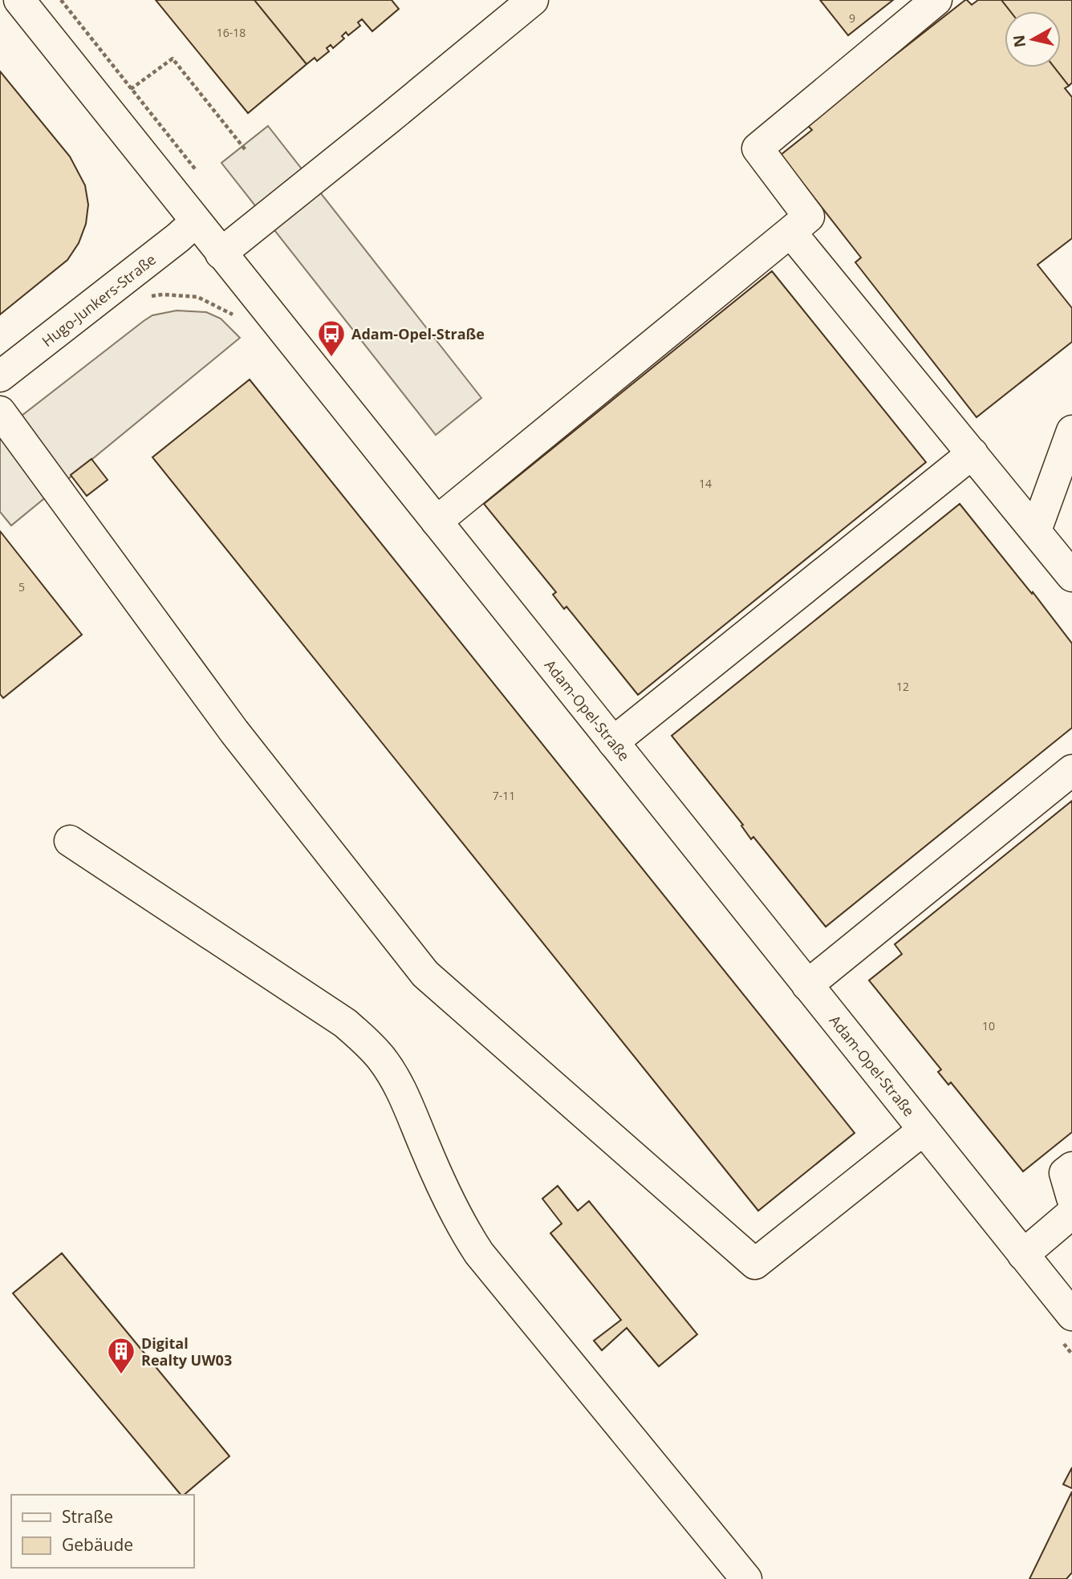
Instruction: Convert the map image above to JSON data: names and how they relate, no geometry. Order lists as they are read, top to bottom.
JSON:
{
  "streets": {
    "main road": ["Hugo-Junkers-Straße", "Adam-Opel-Straße"]
  },
  "crossings": [
    ["Hugo-Junkers-Straße", "Adam-Opel-Straße"]
  ],
  "places": {
    "bus stop": ["Adam-Opel-Straße"],
    "building": ["Digital Realty UW03"]
  },
  "house_numbers": [
    "9",
    "16-18",
    "14",
    "5",
    "12",
    "7-11",
    "10"
  ],
  "legend": ["Straße", "Gebäude"],
  "north": "left"
}
